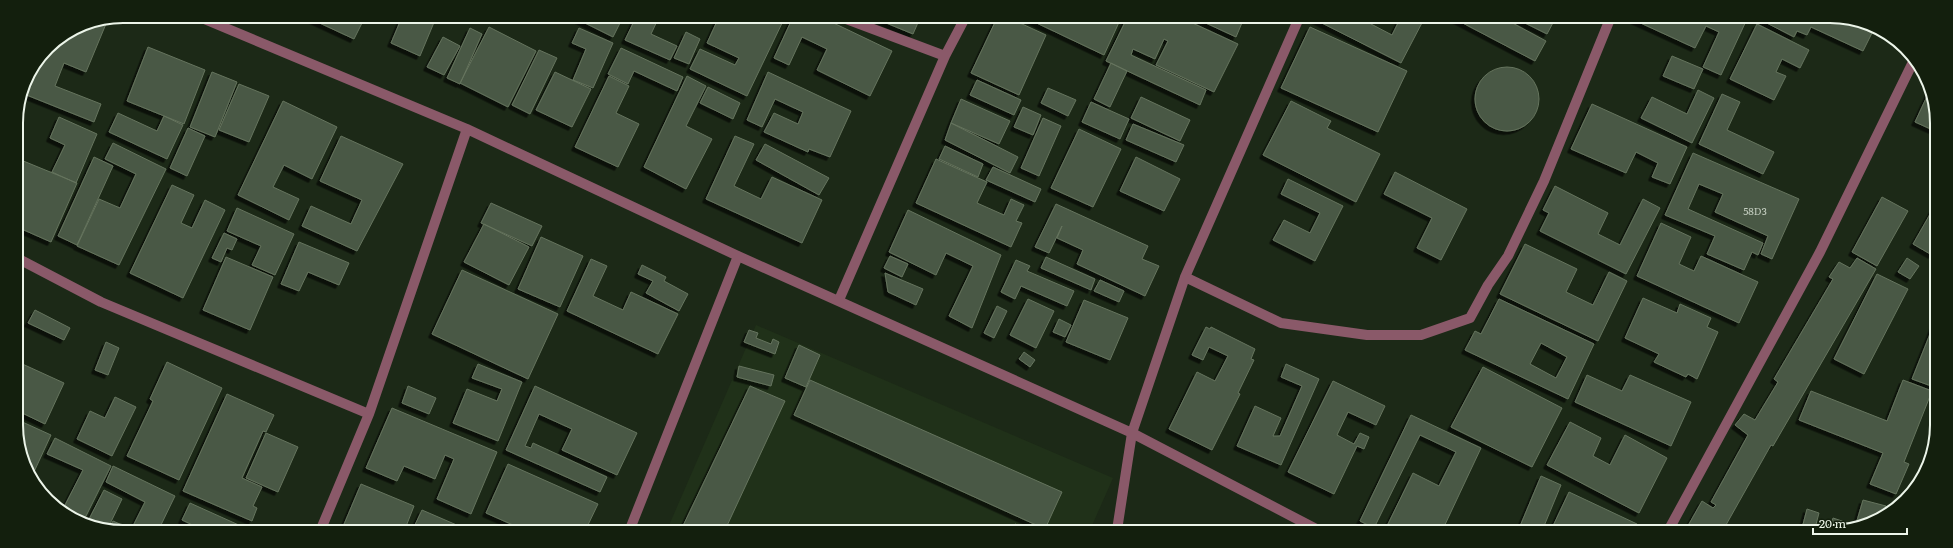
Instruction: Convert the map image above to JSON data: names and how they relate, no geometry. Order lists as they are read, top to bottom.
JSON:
{
  "house_numbers": ["58D3"],
  "scale_bar": "20 m"
}
